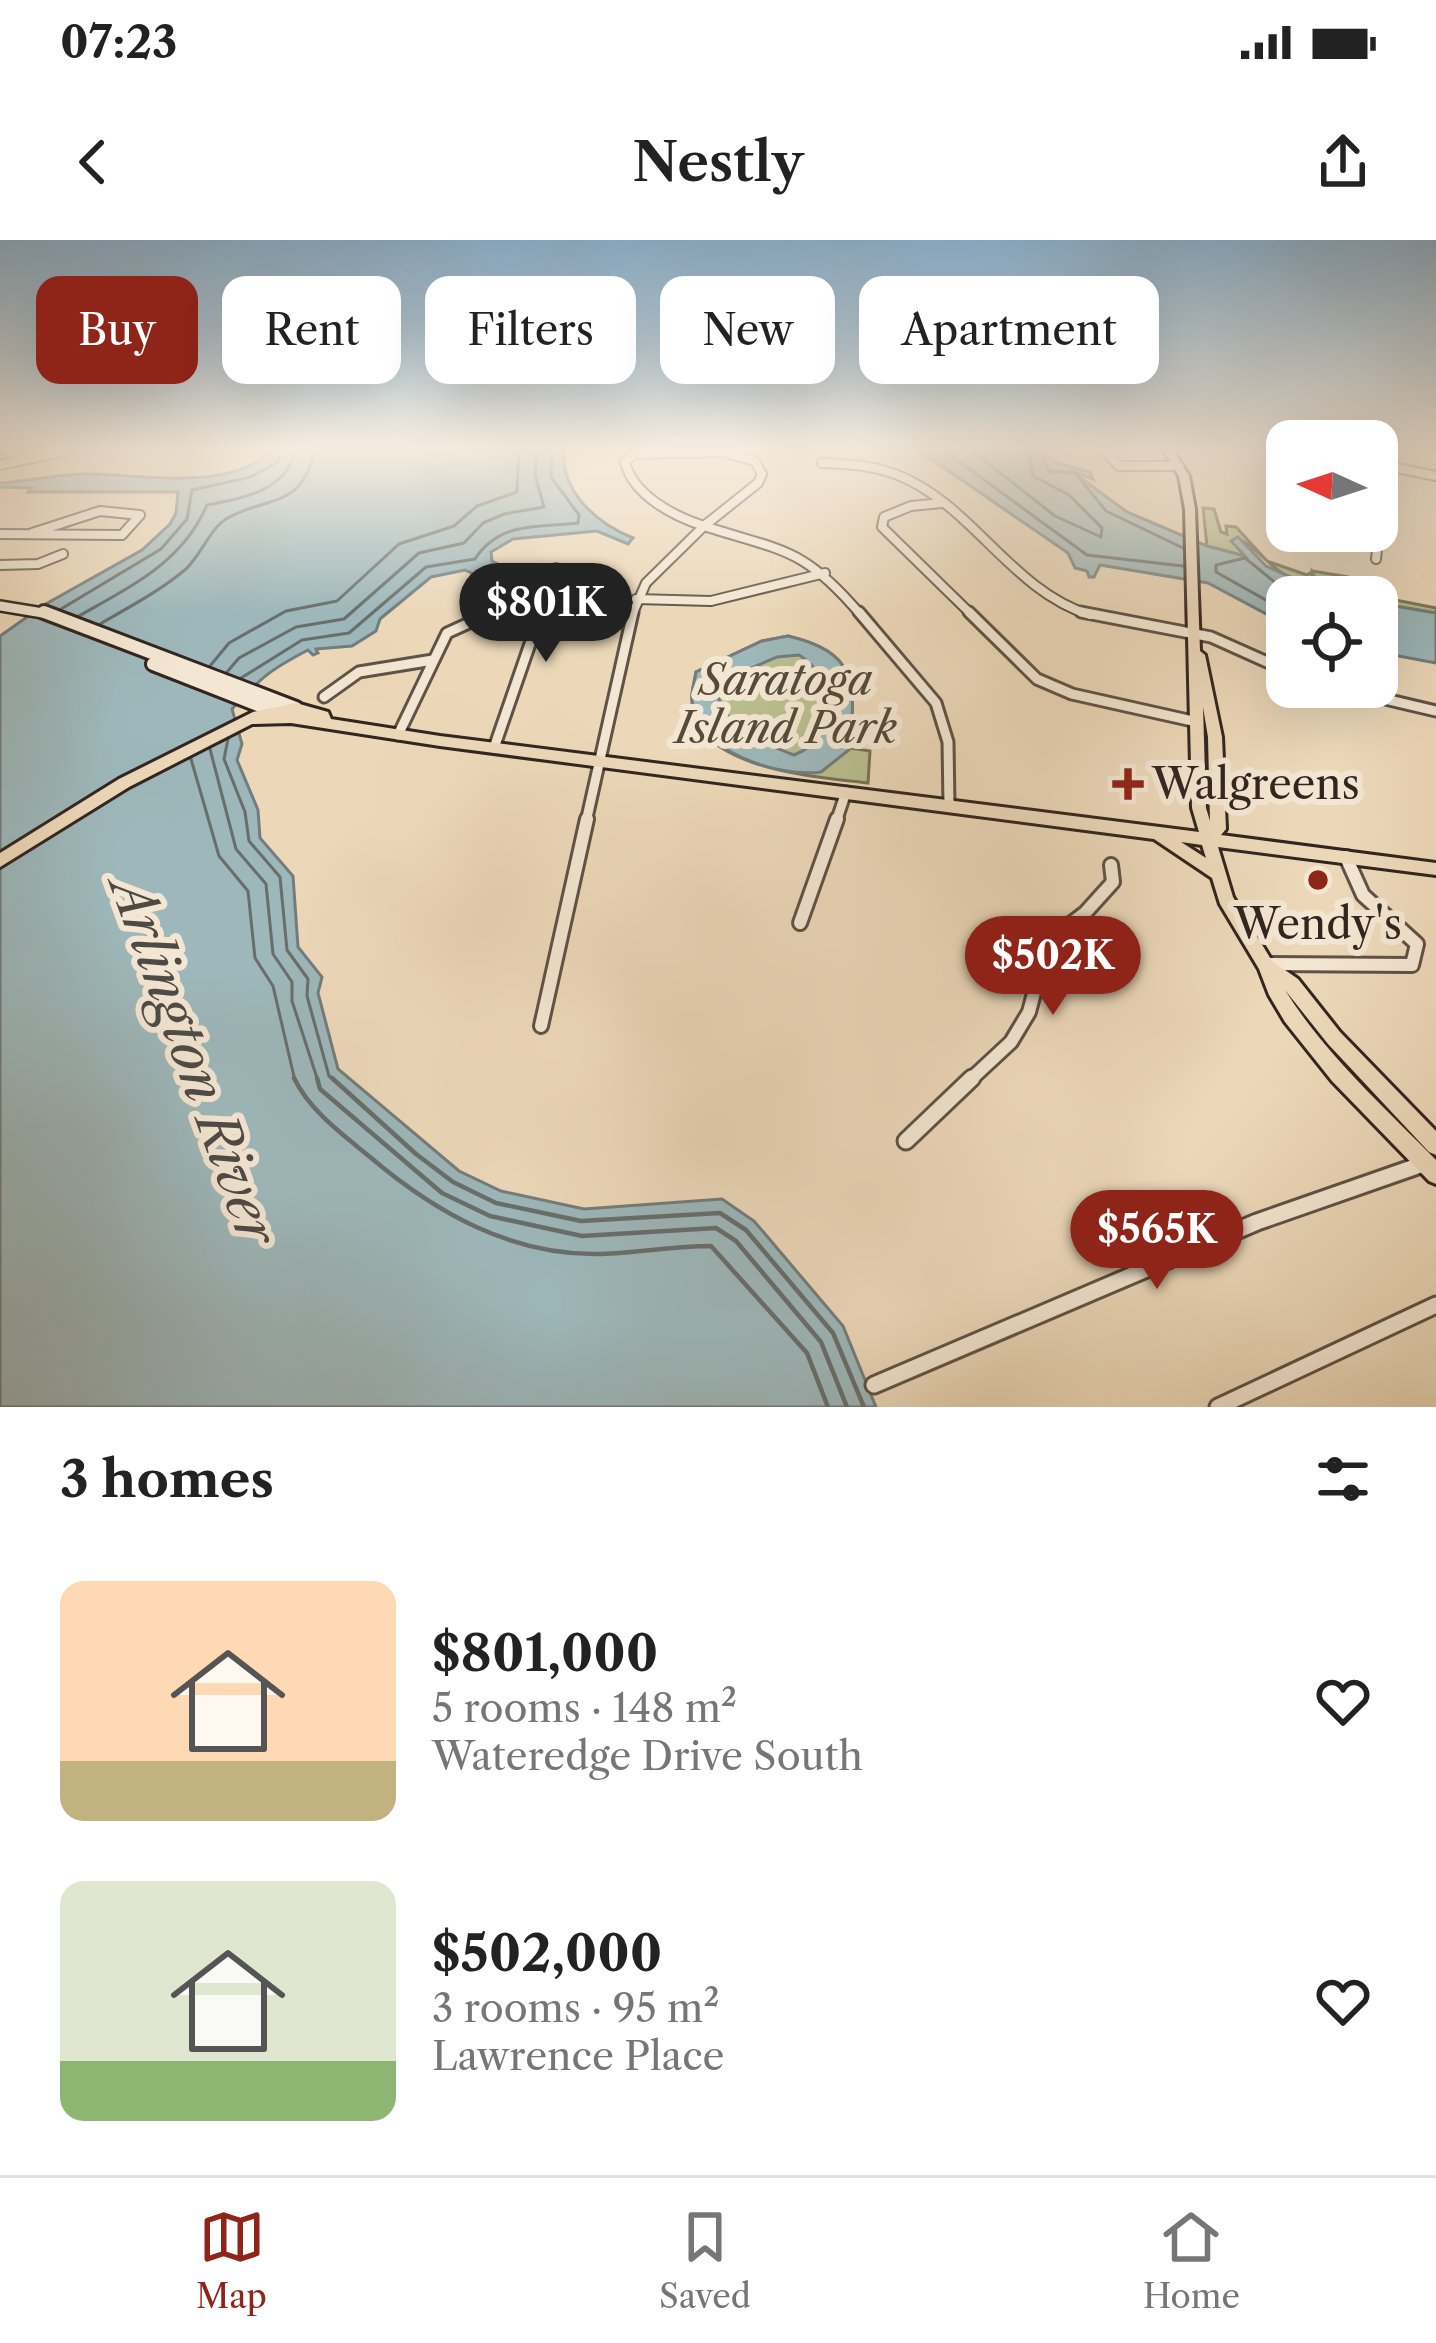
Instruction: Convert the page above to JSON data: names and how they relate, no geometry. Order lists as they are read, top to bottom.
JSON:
{
  "water": ["Arlington River"],
  "parks": ["Saratoga Island Park"],
  "places": {
    "health": ["Walgreens"],
    "other": ["Wendy's"]
  },
  "north": "left",
  "page": {
    "status": "07:23",
    "header": "Nestly",
    "chip": [
      "Buy",
      "Rent",
      "Filters",
      "New",
      "Apartment"
    ],
    "price": ["$801K", "$502K", "$565K"],
    "heading": "3 homes",
    "list": [
      {
        "name": "$801,000",
        "note": "5 rooms · 148 m² · Wateredge Drive South"
      },
      {
        "name": "$502,000",
        "note": "3 rooms · 95 m² · Lawrence Place"
      }
    ],
    "tabs": ["Map", "Saved", "Home"]
  }
}
